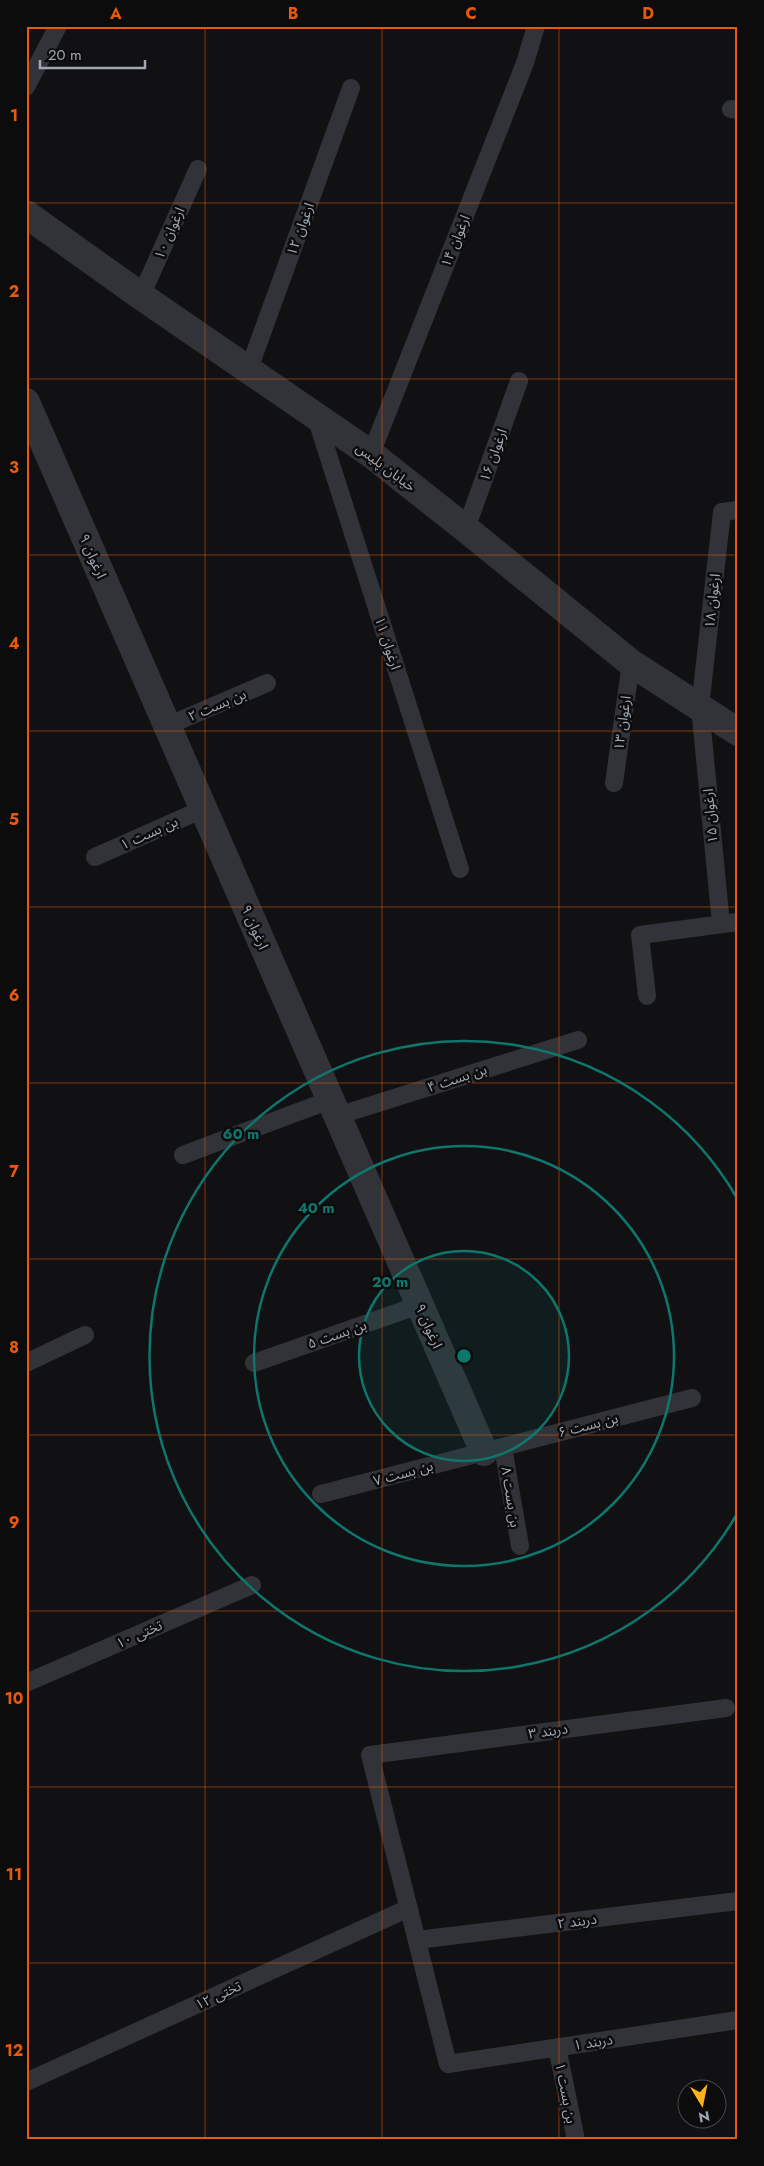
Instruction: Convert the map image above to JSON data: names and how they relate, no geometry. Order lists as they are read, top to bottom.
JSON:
{
  "streets": {
    "street": ["خیابان پلیس", "ارغوان ۹"],
    "lane": [
      "ارغوان ۱۲",
      "ارغوان ۱۰",
      "ارغوان ۱۴",
      "ارغوان ۱۶",
      "ارغوان ۱۸",
      "ارغوان ۱۱",
      "بن بست ۲",
      "ارغوان ۱۳",
      "ارغوان ۱۵",
      "بن بست ۱",
      "بن بست ۴",
      "بن بست ۵",
      "بن بست ۶",
      "بن بست ۷",
      "بن بست ۸",
      "تختی ۱۰",
      "دربند ۳",
      "دربند ۲",
      "تختی ۱۲",
      "دربند ۱"
    ]
  },
  "crossings": [
    ["ارغوان ۱۲", "خیابان پلیس"],
    ["ارغوان ۱۰", "خیابان پلیس"],
    ["ارغوان ۱۴", "خیابان پلیس"],
    ["ارغوان ۱۶", "خیابان پلیس"],
    ["خیابان پلیس", "ارغوان ۱۸"],
    ["خیابان پلیس", "ارغوان ۱۱"],
    ["خیابان پلیس", "ارغوان ۱۳"],
    ["خیابان پلیس", "ارغوان ۱۵"],
    ["ارغوان ۹", "بن بست ۲"],
    ["ارغوان ۹", "بن بست ۱"],
    ["ارغوان ۹", "بن بست ۴"],
    ["ارغوان ۹", "بن بست ۵"],
    ["ارغوان ۹", "بن بست ۶"],
    ["ارغوان ۹", "بن بست ۷"],
    ["ارغوان ۹", "بن بست ۸"],
    ["ارغوان ۱۸", "ارغوان ۱۵"],
    ["بن بست ۱", "دربند ۱"],
    ["بن بست ۶", "بن بست ۷"],
    ["بن بست ۶", "بن بست ۸"],
    ["بن بست ۷", "بن بست ۸"],
    ["دربند ۳", "تختی ۱۲"],
    ["دربند ۲", "دربند ۱"]
  ],
  "scale_bar": "20 m",
  "north": "bottom",
  "grid": {
    "columns": [
      "A",
      "B",
      "C",
      "D"
    ],
    "rows": [
      "1",
      "2",
      "3",
      "4",
      "5",
      "6",
      "7",
      "8",
      "9",
      "10",
      "11",
      "12"
    ]
  },
  "rings": ["60 m", "40 m", "20 m"]
}
